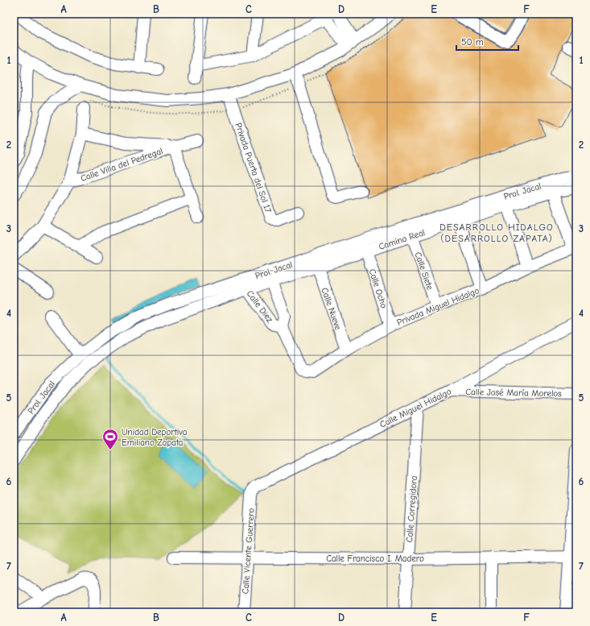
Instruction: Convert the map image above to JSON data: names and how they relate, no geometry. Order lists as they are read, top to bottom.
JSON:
{
  "streets": {
    "street": [
      "Calle Villa del Pedregal",
      "Privada Puerta del Sol 17",
      "Prol. Jacal",
      "Camino Real",
      "Calle Siete",
      "Calle Ocho",
      "Calle Diez",
      "Privada Miguel Hidalgo",
      "Calle Nueve",
      "Calle José María Morelos",
      "Calle Miguel Hidalgo",
      "Calle Corregidora",
      "Calle Vicente Guerrero",
      "Calle Francisco I. Madero"
    ]
  },
  "crossings": [
    ["Prol. Jacal", "Camino Real"],
    ["Prol. Jacal", "Calle Diez"],
    ["Camino Real", "Calle Siete"],
    ["Camino Real", "Calle Ocho"],
    ["Camino Real", "Calle Diez"],
    ["Camino Real", "Calle Nueve"],
    ["Calle Siete", "Privada Miguel Hidalgo"],
    ["Calle Ocho", "Privada Miguel Hidalgo"],
    ["Calle Diez", "Privada Miguel Hidalgo"],
    ["Privada Miguel Hidalgo", "Calle Nueve"],
    ["Calle José María Morelos", "Calle Miguel Hidalgo"],
    ["Calle Miguel Hidalgo", "Calle Corregidora"],
    ["Calle Miguel Hidalgo", "Calle Vicente Guerrero"],
    ["Calle Corregidora", "Calle Francisco I. Madero"],
    ["Calle Vicente Guerrero", "Calle Francisco I. Madero"]
  ],
  "districts": ["DESARROLLO HIDALGO (DESARROLLO ZAPATA)"],
  "places": {
    "sports": ["Unidad Deportiva Emiliano Zapata"]
  },
  "scale_bar": "50 m",
  "grid": {
    "columns": [
      "A",
      "B",
      "C",
      "D",
      "E",
      "F"
    ],
    "rows": [
      "1",
      "2",
      "3",
      "4",
      "5",
      "6",
      "7"
    ]
  }
}
